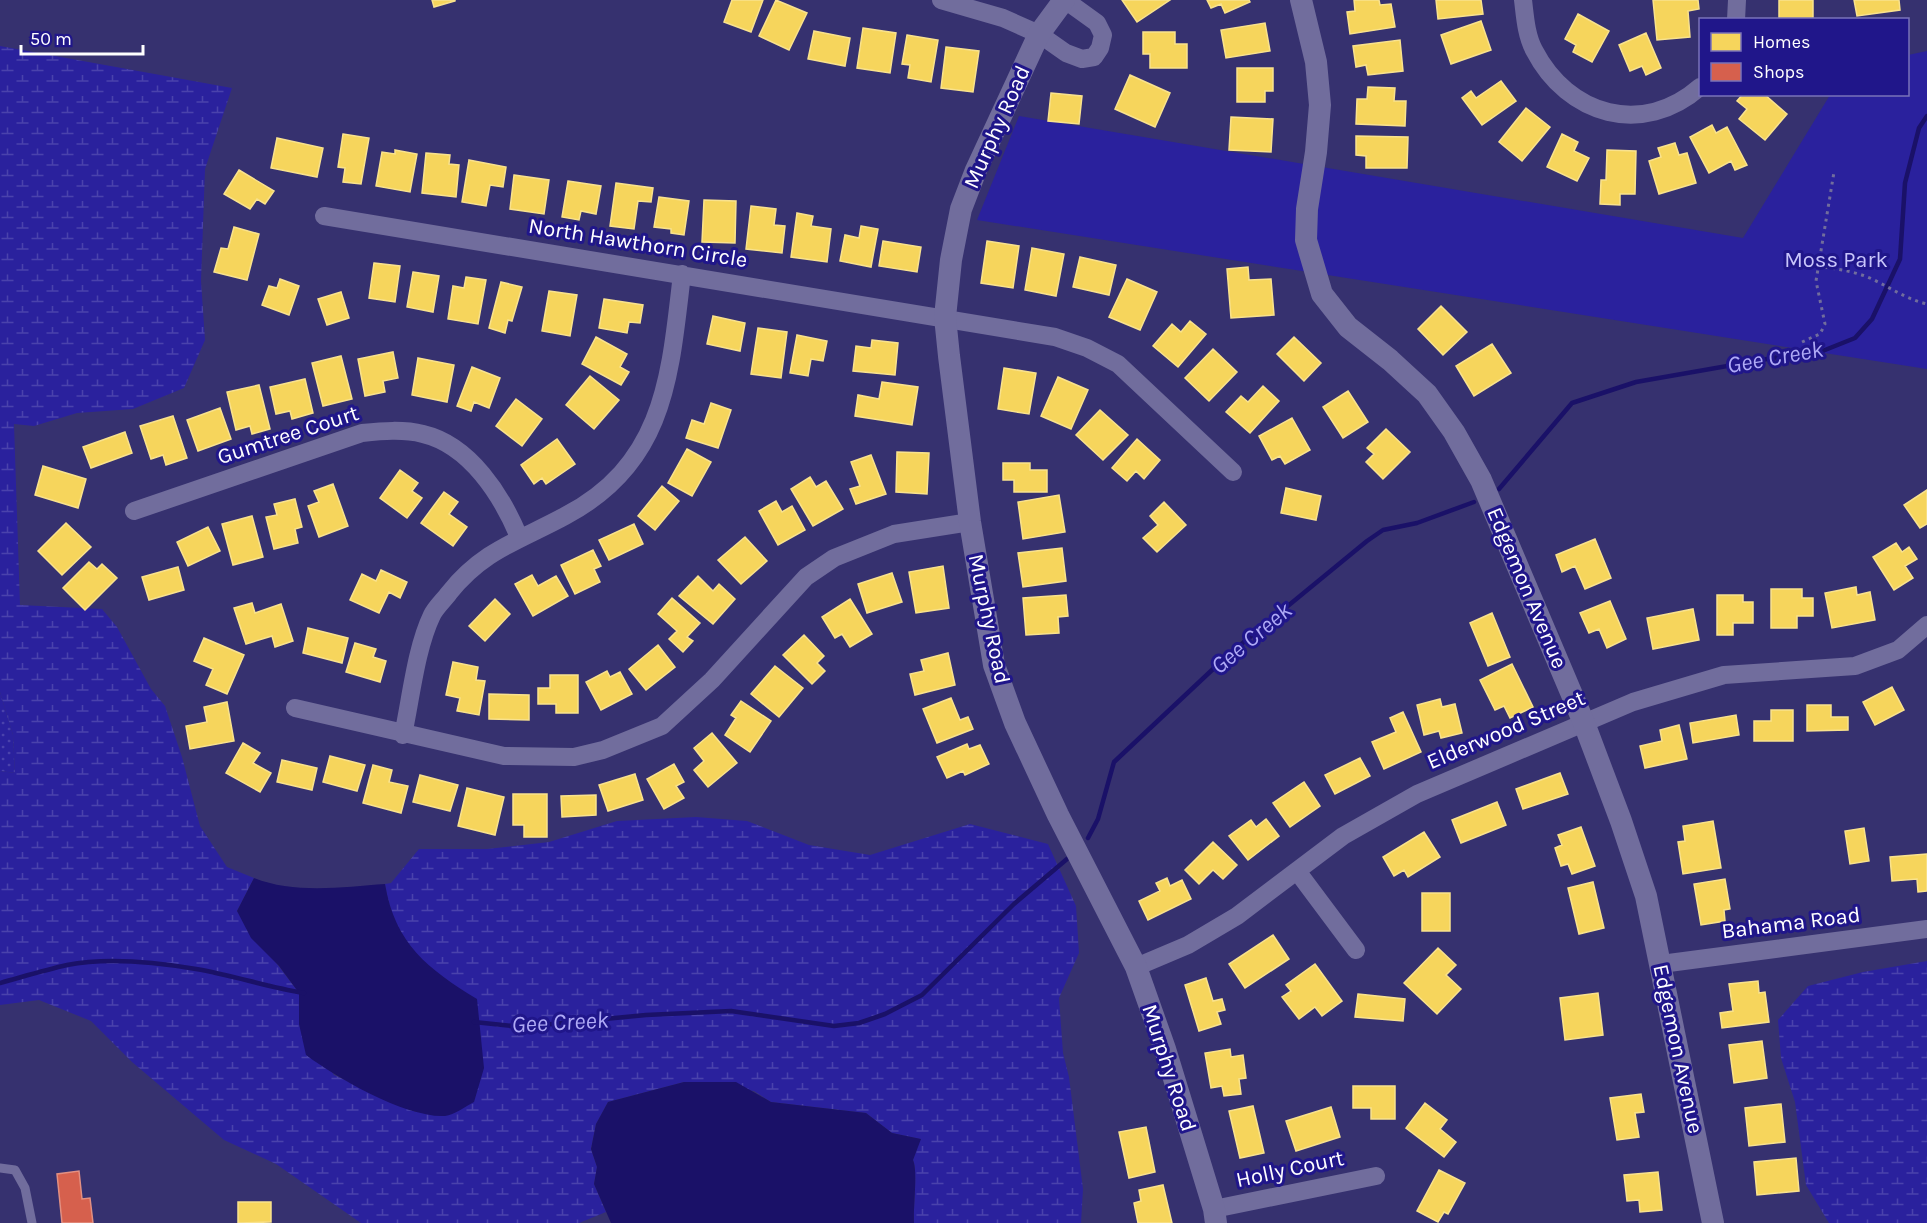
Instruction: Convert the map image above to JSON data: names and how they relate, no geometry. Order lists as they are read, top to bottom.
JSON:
{
  "streets": {
    "street": [
      "Murphy Road",
      "North Hawthorn Circle",
      "Gumtree Court",
      "Edgemon Avenue",
      "Elderwood Street",
      "Bahama Road",
      "Holly Court"
    ]
  },
  "crossings": [
    ["Murphy Road", "North Hawthorn Circle"],
    ["Murphy Road", "Elderwood Street"],
    ["Murphy Road", "Holly Court"],
    ["Edgemon Avenue", "Elderwood Street"],
    ["Edgemon Avenue", "Bahama Road"]
  ],
  "water": ["Gee Creek"],
  "parks": ["Moss Park"],
  "legend": ["Homes", "Shops"],
  "scale_bar": "50 m"
}
